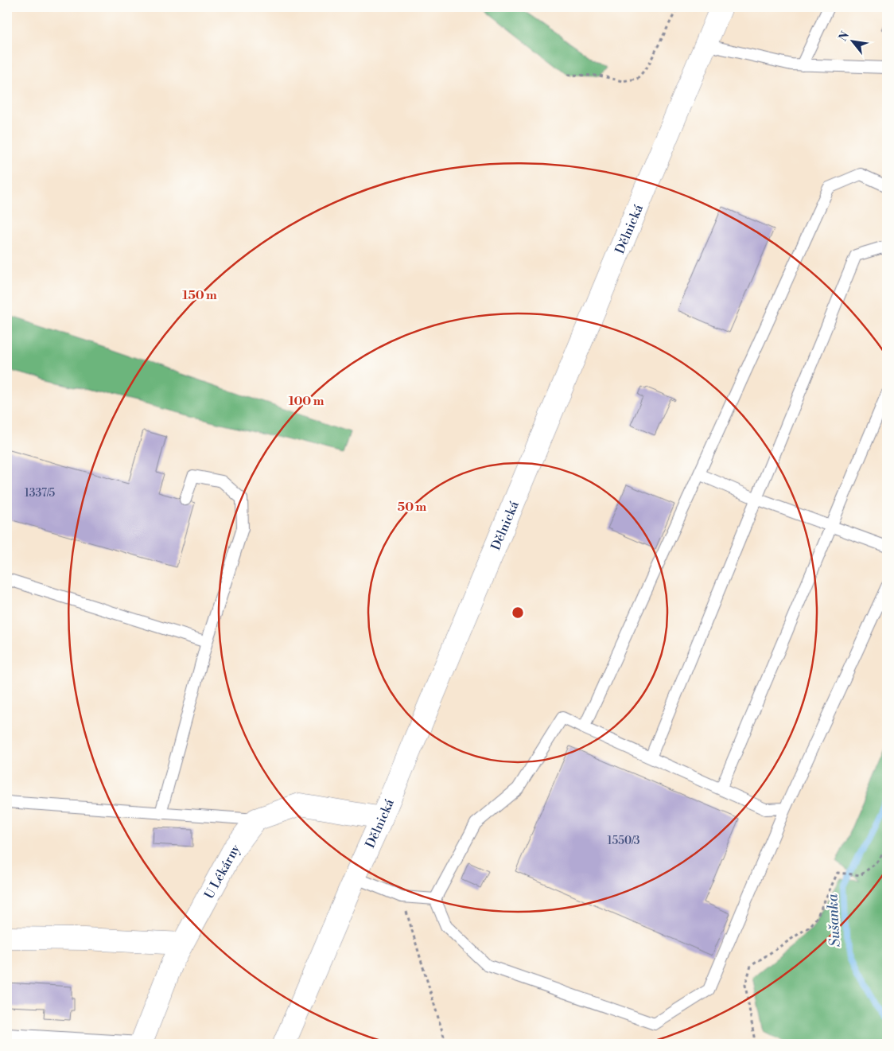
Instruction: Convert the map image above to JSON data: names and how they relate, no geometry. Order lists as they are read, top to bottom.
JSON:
{
  "streets": {
    "main road": ["Dělnická", "U Lékárny"]
  },
  "water": ["Sušanka"],
  "house_numbers": ["1337/5", "1550/3"],
  "north": "top left",
  "rings": ["150 m", "100 m", "50 m"]
}
